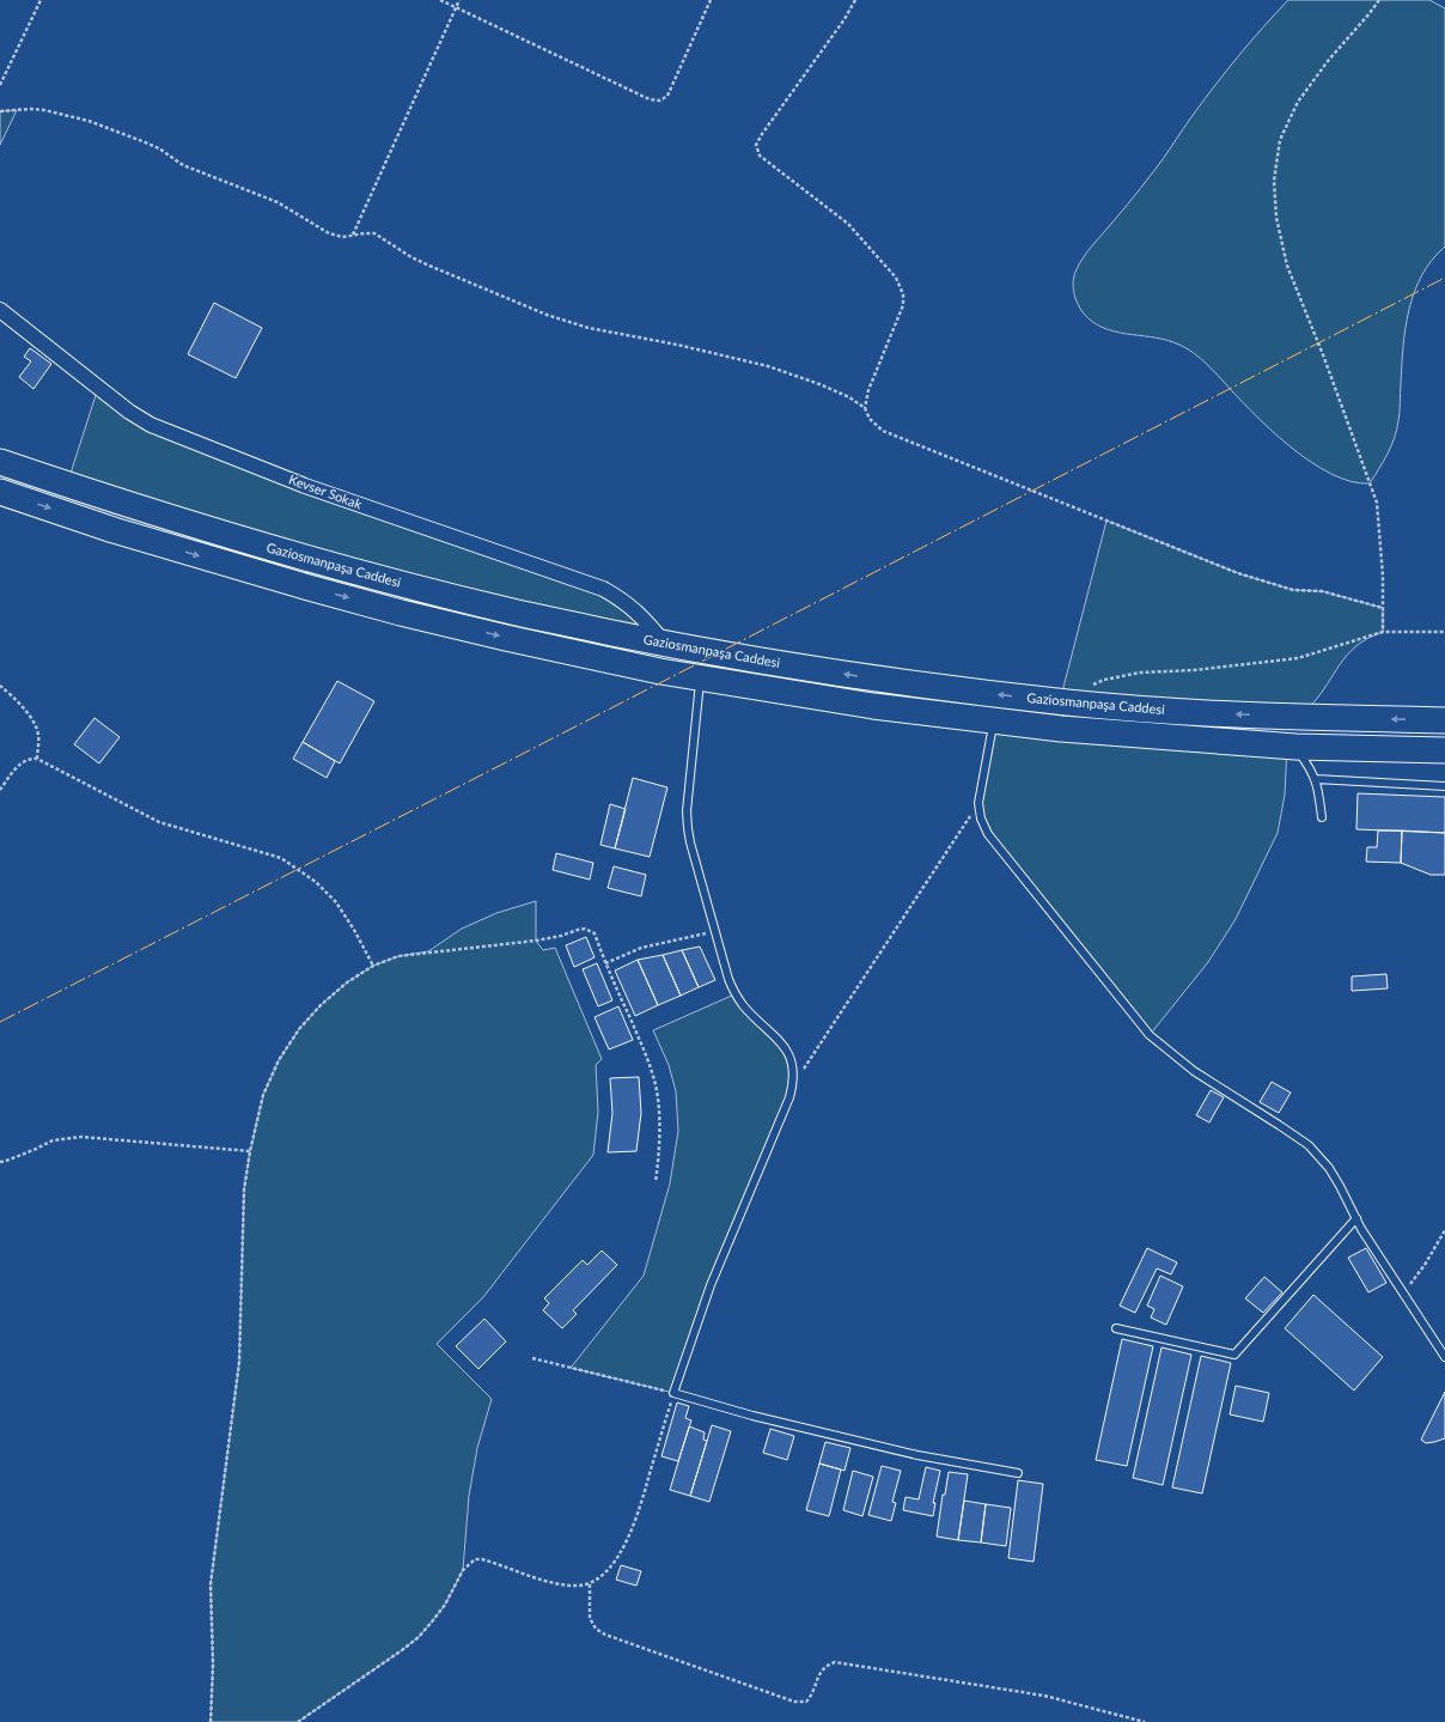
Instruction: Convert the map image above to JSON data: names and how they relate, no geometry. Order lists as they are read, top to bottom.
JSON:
{
  "streets": {
    "highway": ["Gaziosmanpaşa Caddesi"],
    "street": ["Kevser Sokak"]
  },
  "crossings": [
    ["Kevser Sokak", "Gaziosmanpaşa Caddesi"]
  ]
}
